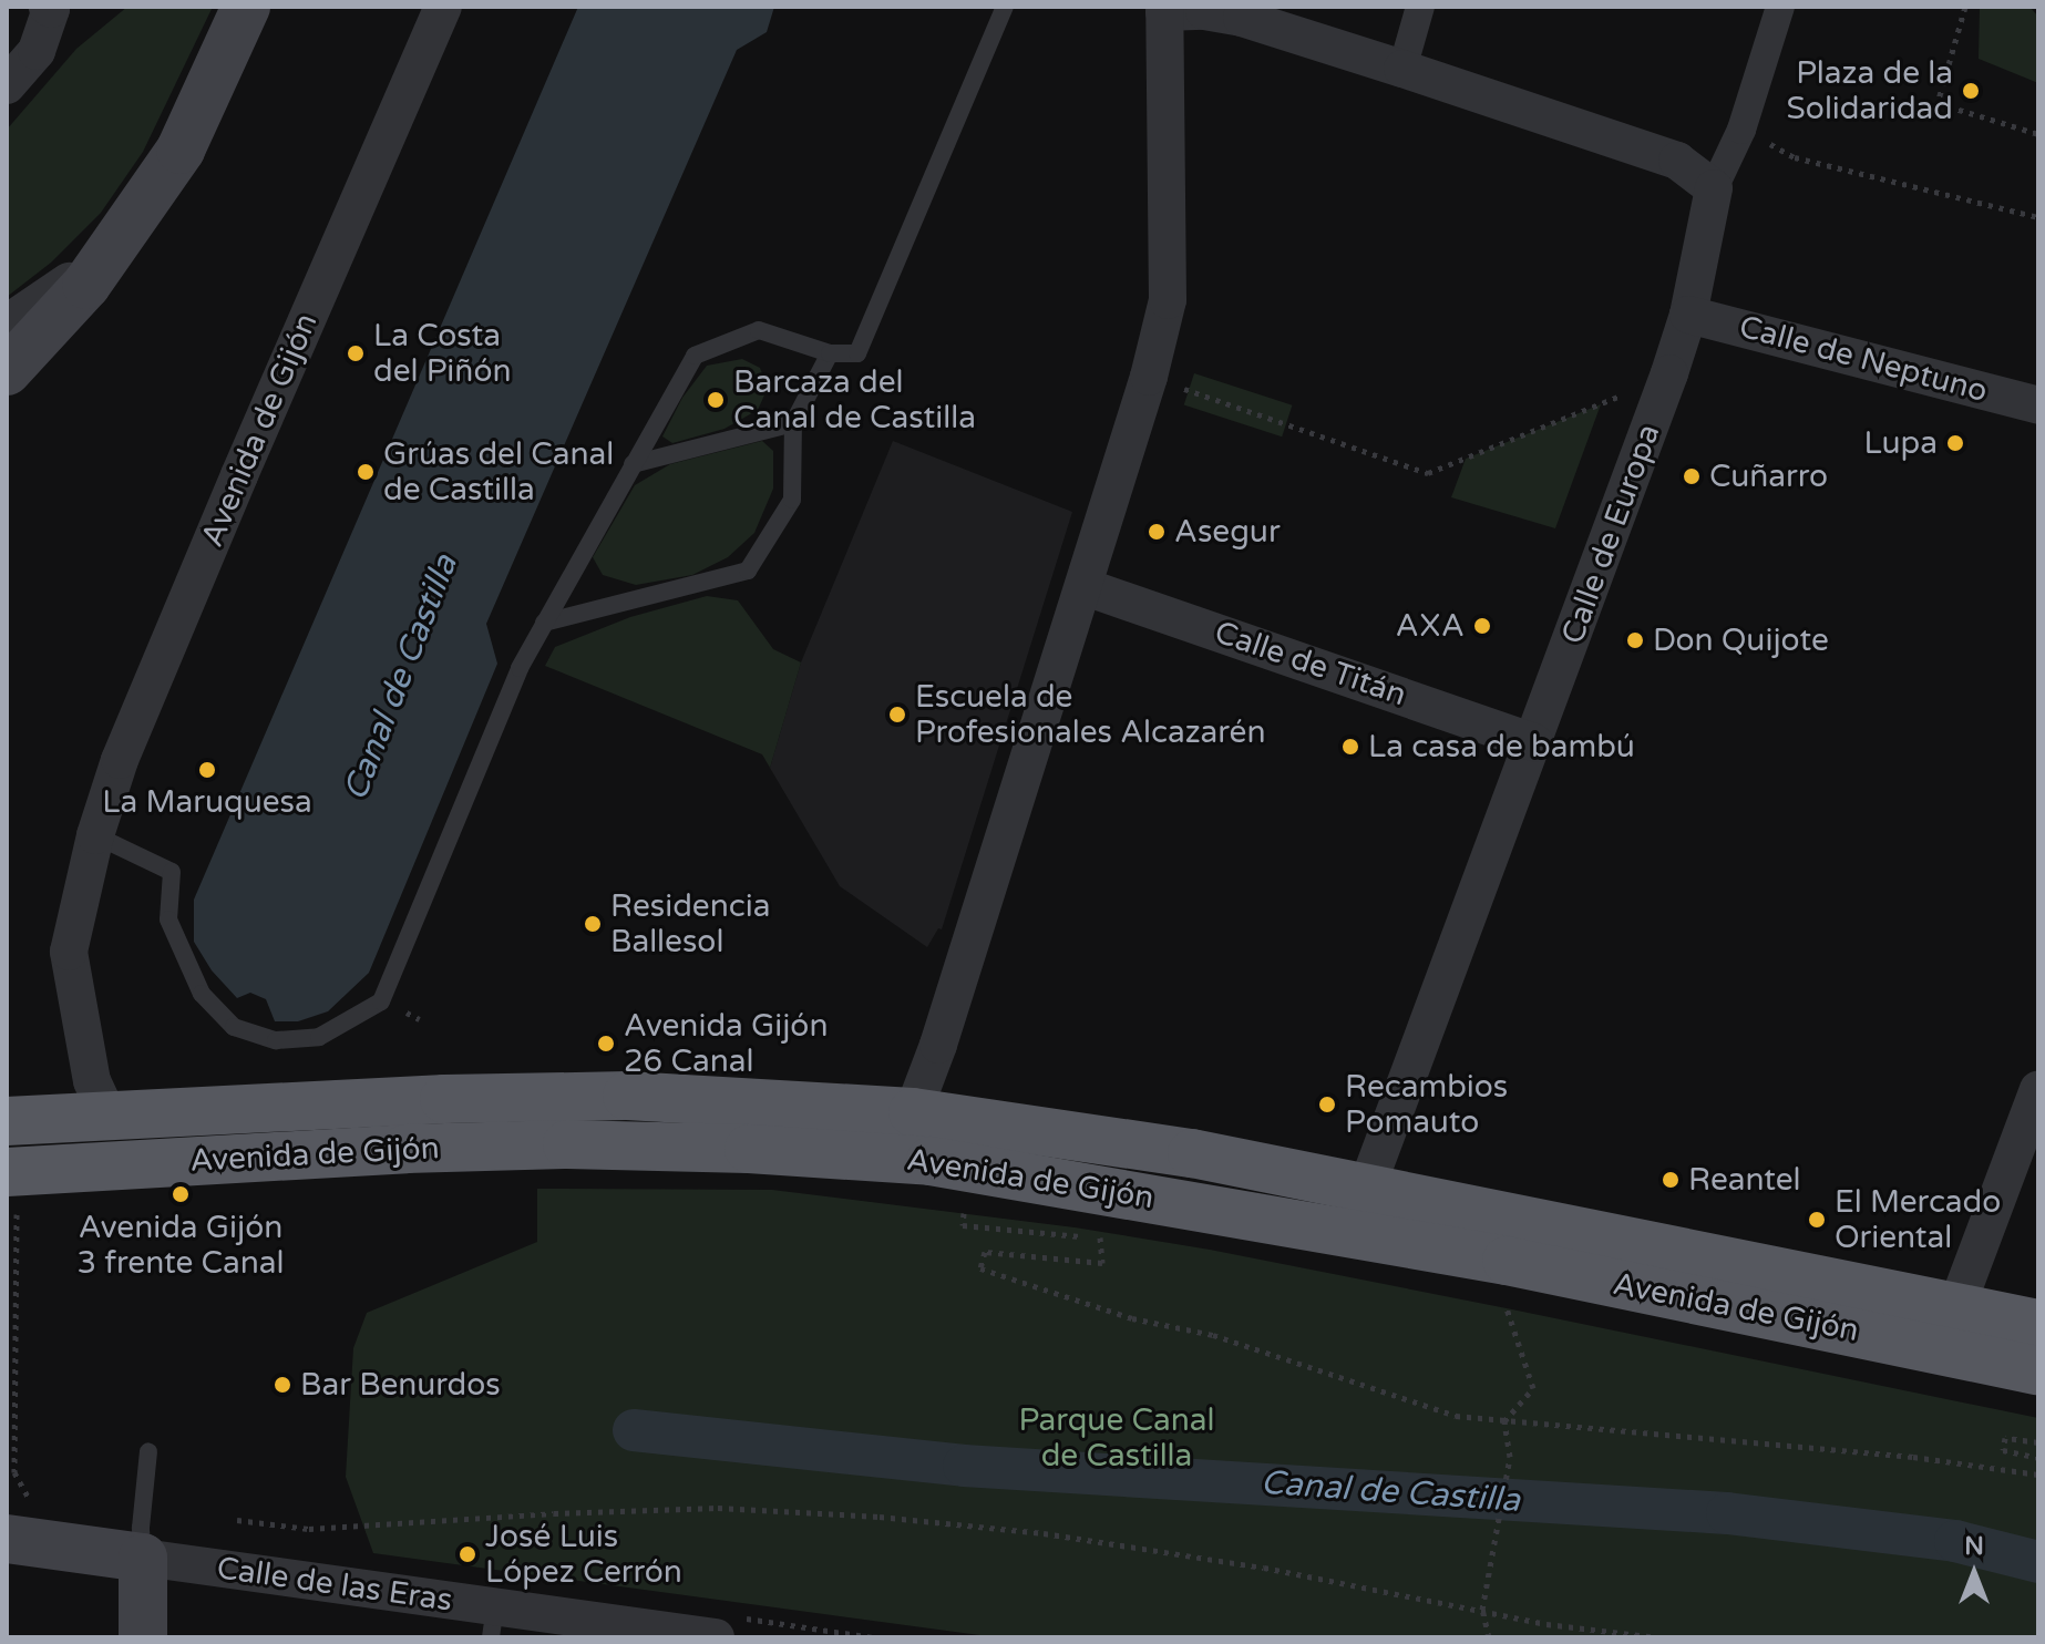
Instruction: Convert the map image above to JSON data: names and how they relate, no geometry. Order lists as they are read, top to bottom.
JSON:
{
  "streets": {
    "highway": ["Avenida de Gijón"],
    "main road": ["Calle de las Eras"],
    "street": ["Calle de Neptuno", "Calle de Europa", "Calle de Titán"]
  },
  "crossings": [
    ["Calle de Neptuno", "Calle de Europa"],
    ["Avenida de Gijón", "Calle de Europa"],
    ["Calle de Europa", "Calle de Titán"]
  ],
  "water": ["Canal de Castilla"],
  "parks": ["Parque Canal de Castilla"],
  "places": [
    "Plaza de la Solidaridad",
    "La Costa del Piñón",
    "Barcaza del Canal de Castilla",
    "Lupa",
    "Grúas del Canal de Castilla",
    "Cuñarro",
    "Asegur",
    "AXA",
    "Don Quijote",
    "Escuela de Profesionales Alcazarén",
    "La casa de bambú",
    "La Maruquesa",
    "Residencia Ballesol",
    "Avenida Gijón 26 Canal",
    "Recambios Pomauto",
    "Reantel",
    "Avenida Gijón 3 frente Canal",
    "El Mercado Oriental",
    "Bar Benurdos",
    "José Luis López Cerrón"
  ],
  "north": "top"
}
